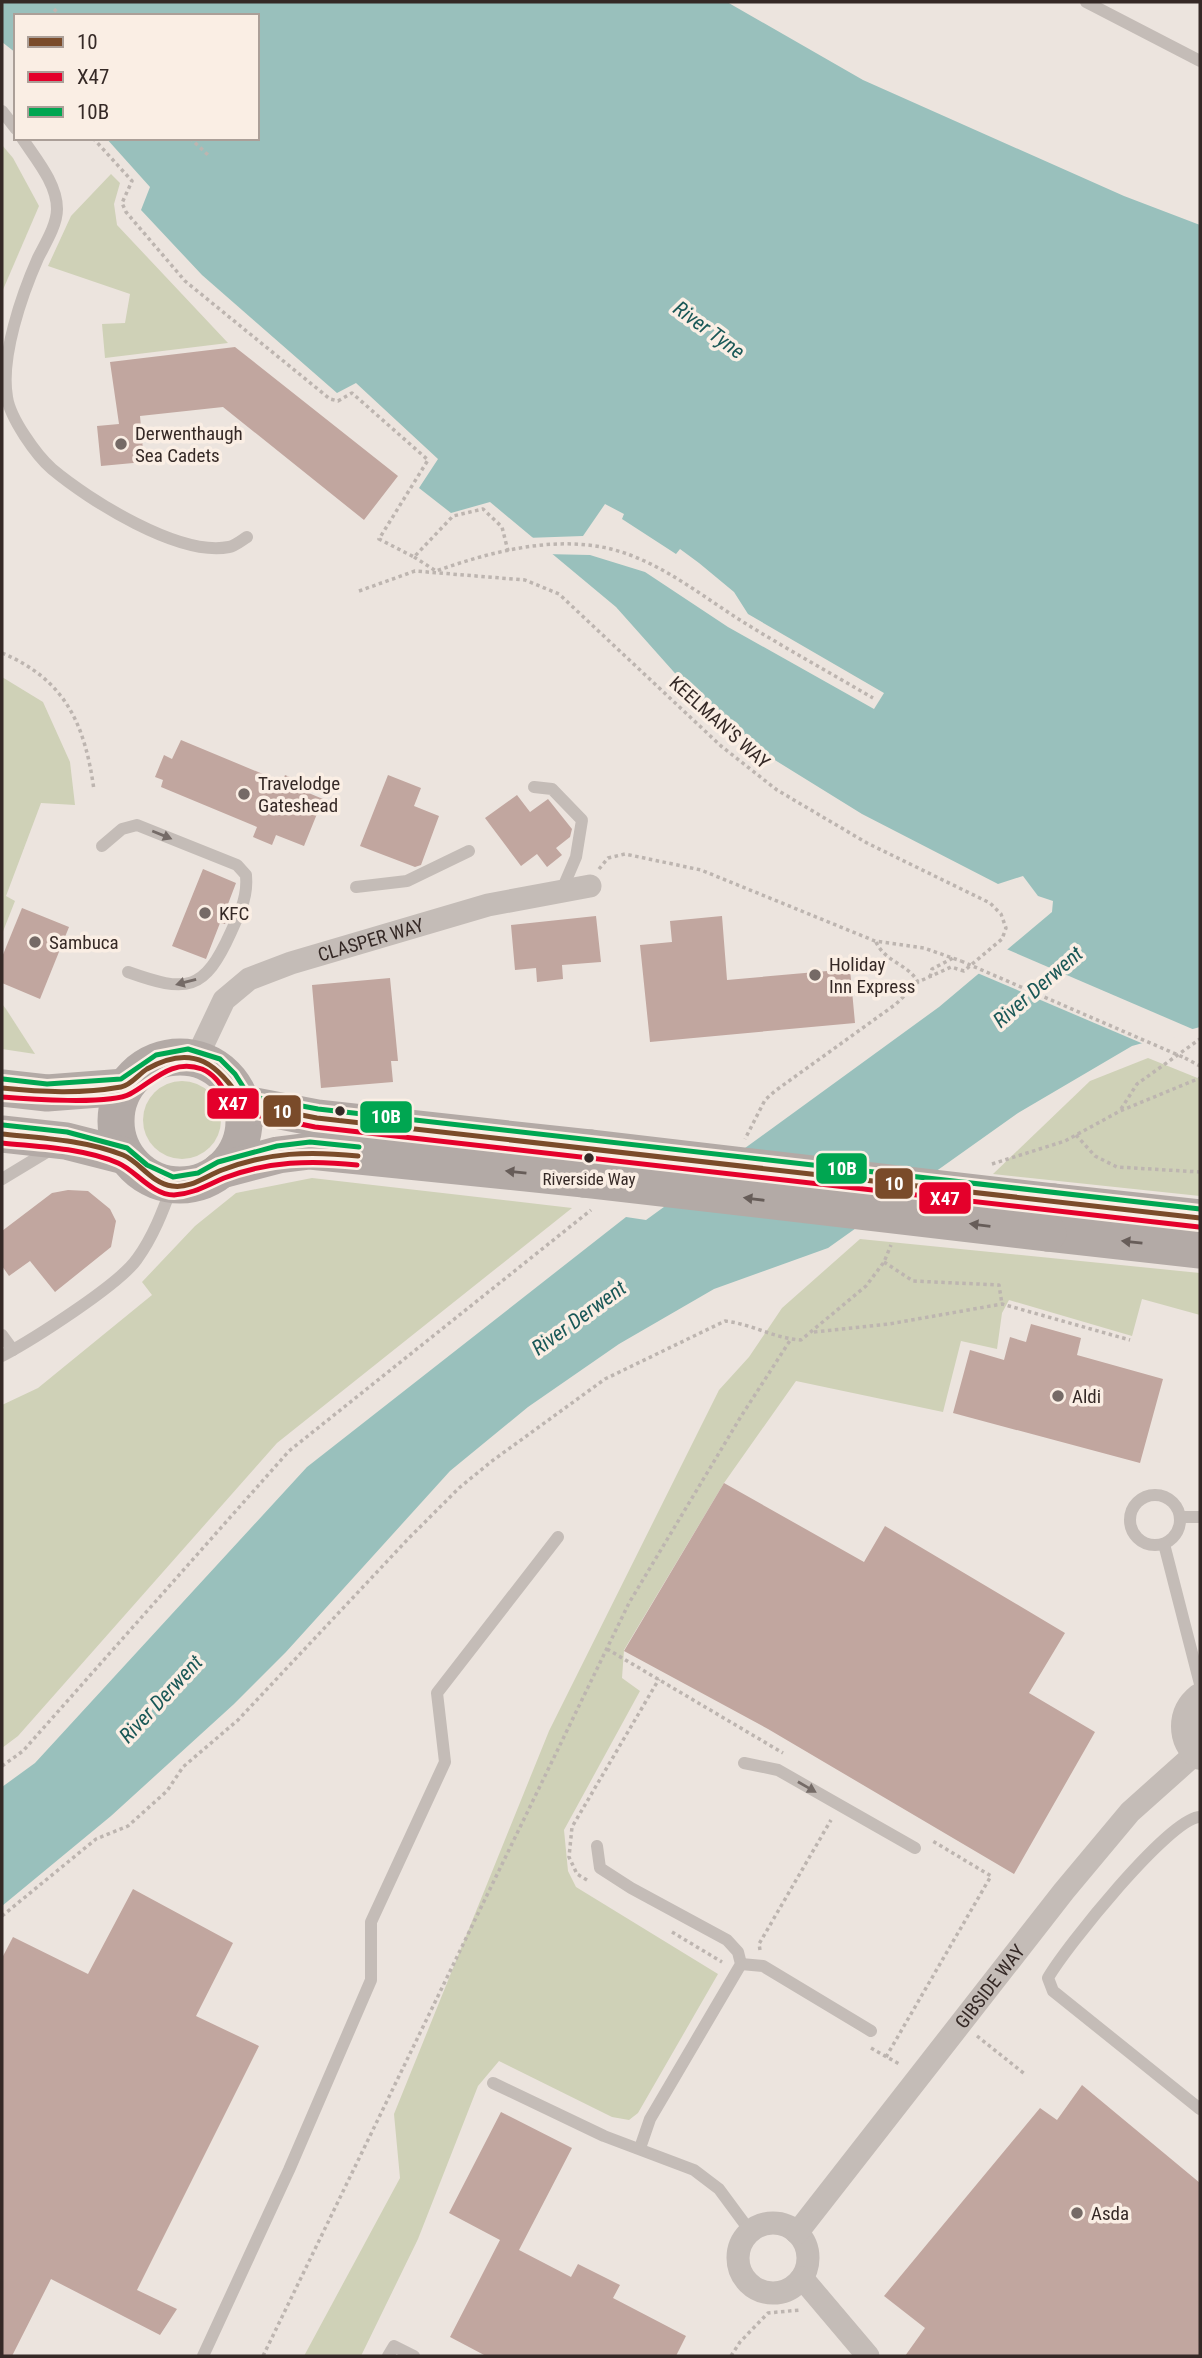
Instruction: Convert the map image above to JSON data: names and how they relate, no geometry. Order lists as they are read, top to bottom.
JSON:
{
  "streets": {
    "street": ["CLASPER WAY", "GIBSIDE WAY"],
    "path": ["KEELMAN'S WAY"]
  },
  "water": ["River Tyne", "River Derwent"],
  "places": [
    "Derwenthaugh Sea Cadets",
    "Travelodge Gateshead",
    "KFC",
    "Sambuca",
    "Holiday Inn Express",
    "Riverside Way",
    "Aldi",
    "Asda"
  ],
  "lines": ["transit line 10B", "transit line 10", "transit line X47"],
  "legend": ["10", "X47", "10B"]
}
